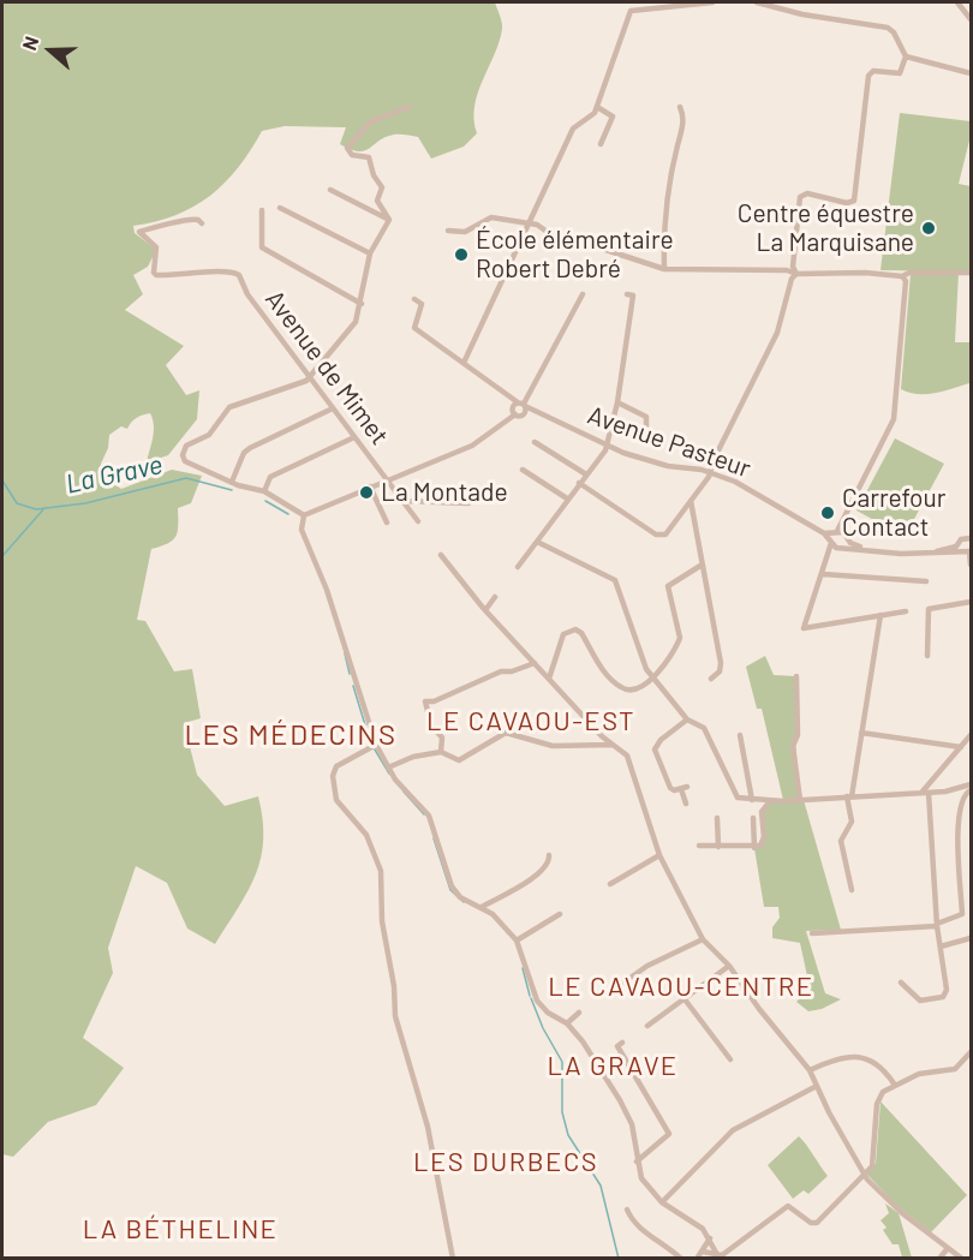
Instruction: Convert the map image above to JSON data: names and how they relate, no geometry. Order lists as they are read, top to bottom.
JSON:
{
  "streets": {
    "street": ["Avenue de Mimet", "Avenue Pasteur"]
  },
  "districts": [
    "LE CAVAOU-EST",
    "LES MÉDECINS",
    "LE CAVAOU-CENTRE",
    "LA GRAVE",
    "LES DURBECS",
    "LA BÉTHELINE"
  ],
  "water": ["La Grave"],
  "places": [
    "Centre équestre La Marquisane",
    "École élémentaire Robert Debré",
    "La Montade",
    "Carrefour Contact"
  ],
  "north": "left"
}
